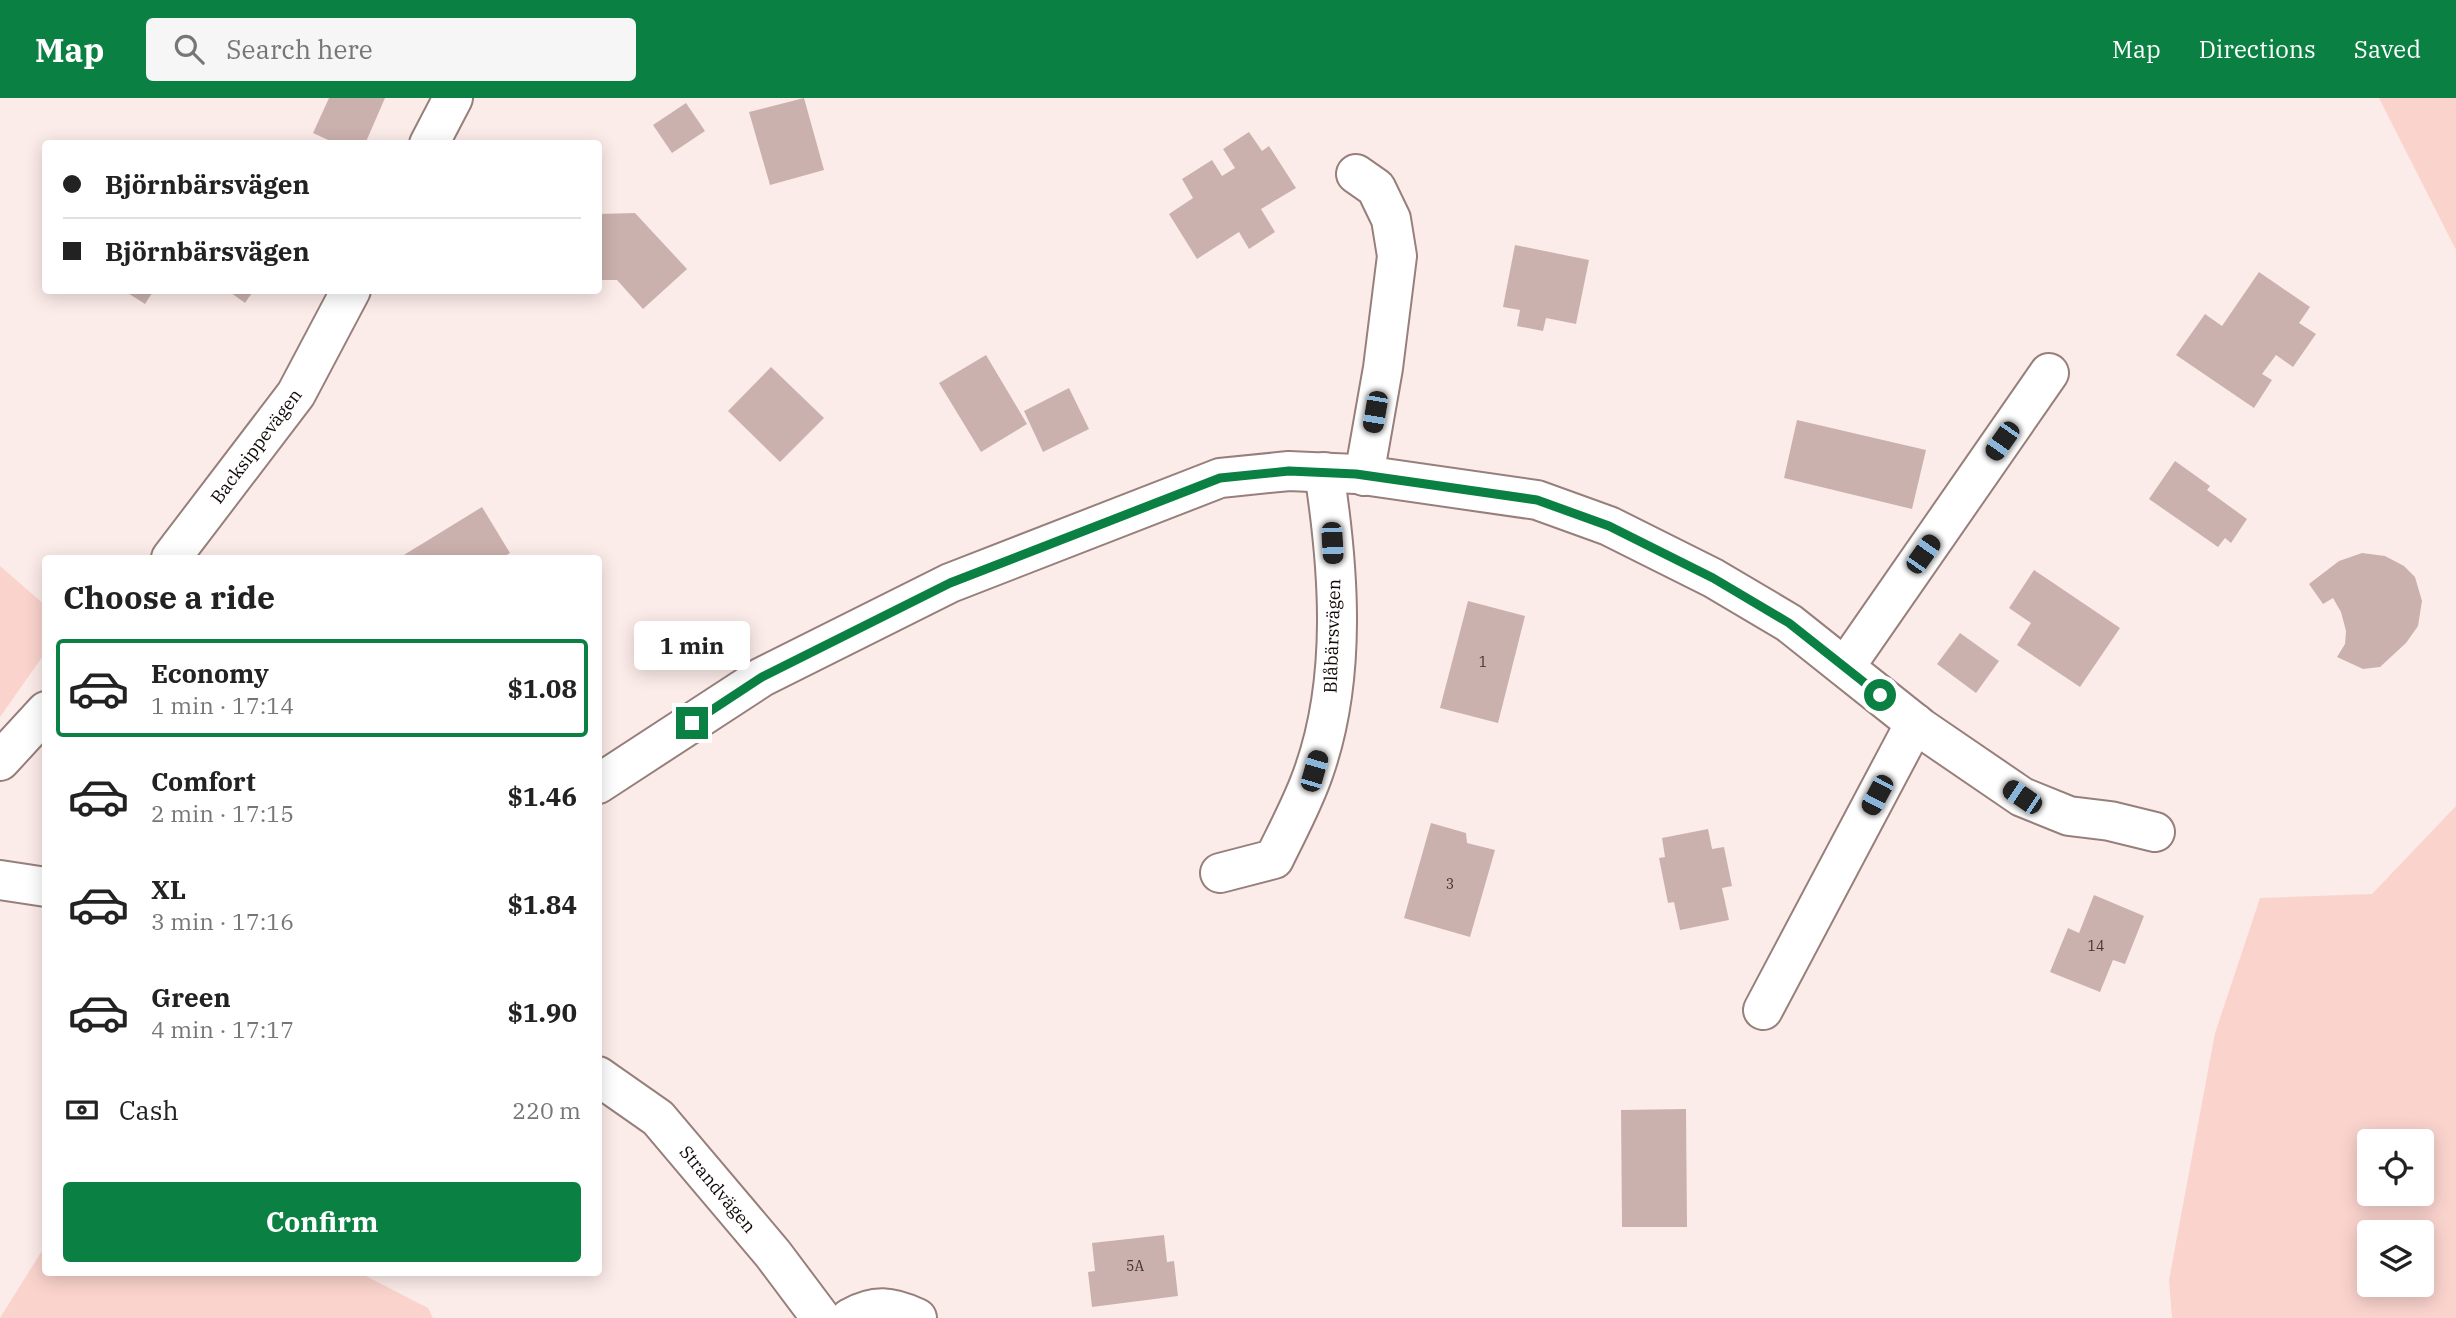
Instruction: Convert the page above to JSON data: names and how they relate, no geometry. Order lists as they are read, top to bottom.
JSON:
{
  "streets": {
    "street": ["Backsippevägen", "Blåbärsvägen", "Strandvägen"]
  },
  "house_numbers": [
    "1",
    "3",
    "14",
    "5A"
  ],
  "page": {
    "header": "Map",
    "search": "Search here",
    "nav": ["Map", "Directions", "Saved"],
    "banner": ["Björnbärsvägen", "Björnbärsvägen"],
    "heading": "Choose a ride",
    "bubble": "1 min",
    "list": [
      {
        "name": "Economy",
        "note": "1 min · 17:14",
        "value": "$1.08"
      },
      {
        "name": "Comfort",
        "note": "2 min · 17:15",
        "value": "$1.46"
      },
      {
        "name": "XL",
        "note": "3 min · 17:16",
        "value": "$1.84"
      },
      {
        "name": "Green",
        "note": "4 min · 17:17",
        "value": "$1.90"
      }
    ],
    "pay": ["Cash", "220 m"],
    "buttons": "Confirm"
  }
}
